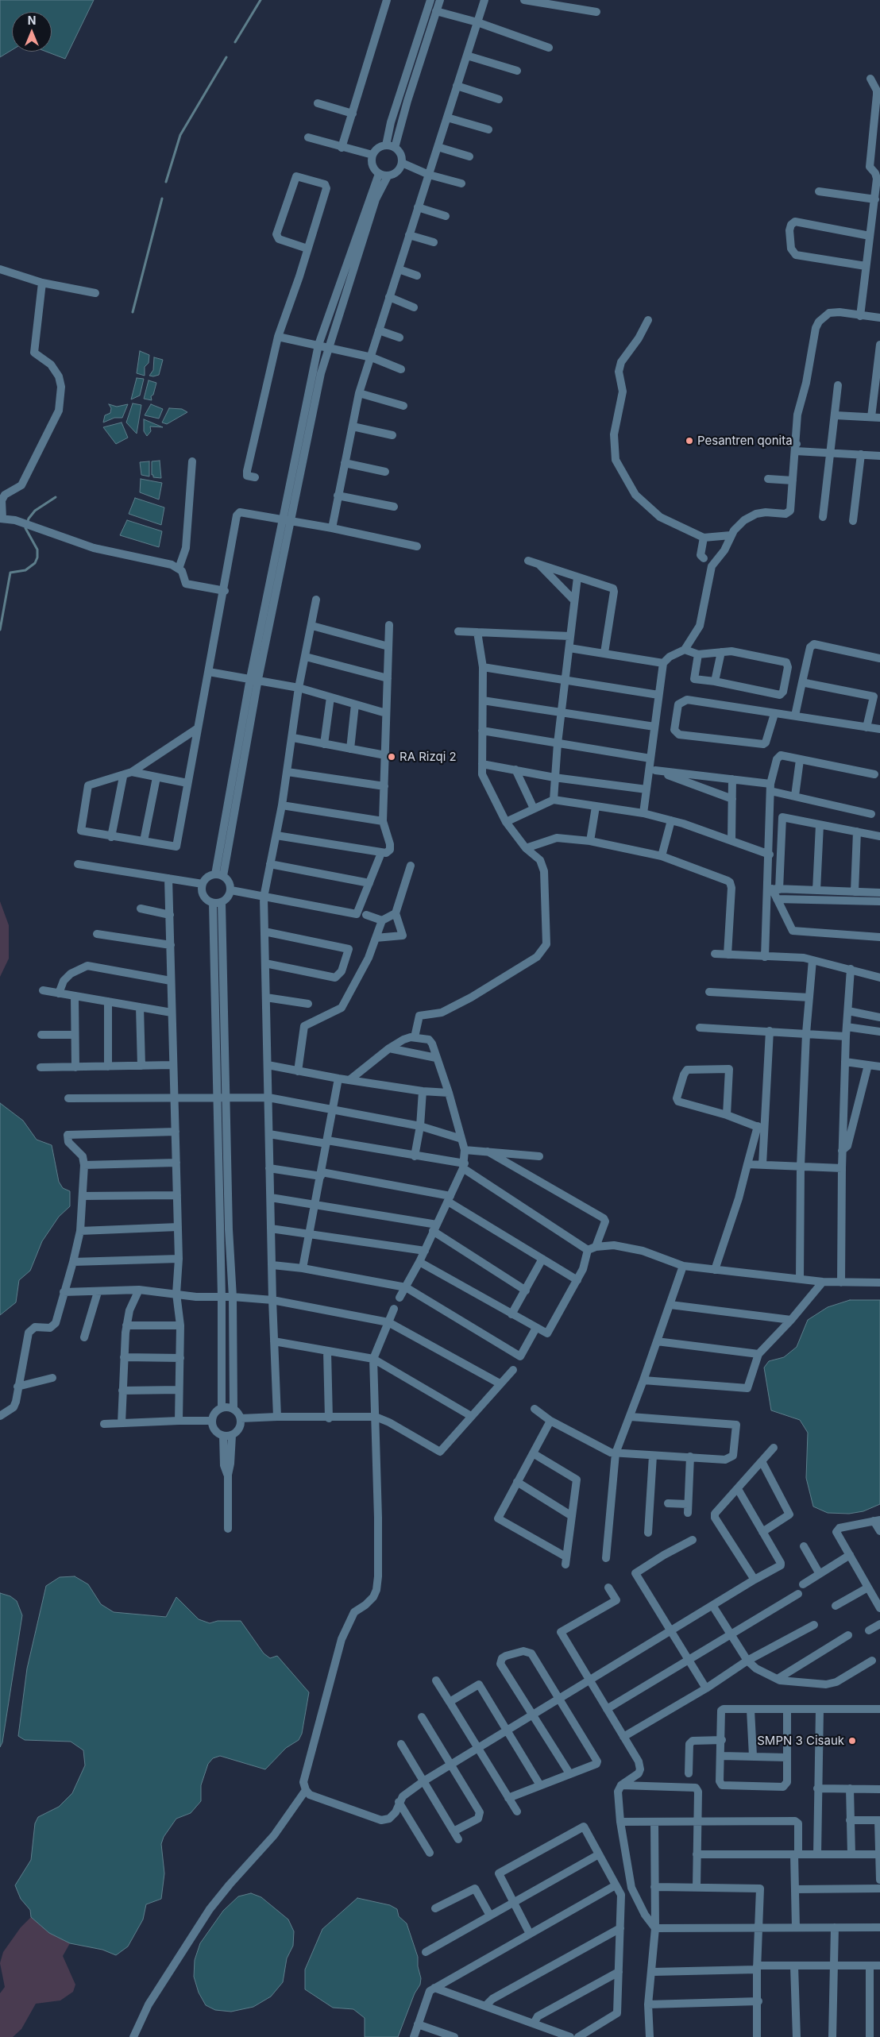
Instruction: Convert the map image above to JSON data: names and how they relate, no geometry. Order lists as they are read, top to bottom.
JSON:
{
  "places": ["Pesantren qonita", "RA Rizqi 2", "SMPN 3 Cisauk"],
  "north": "top"
}
